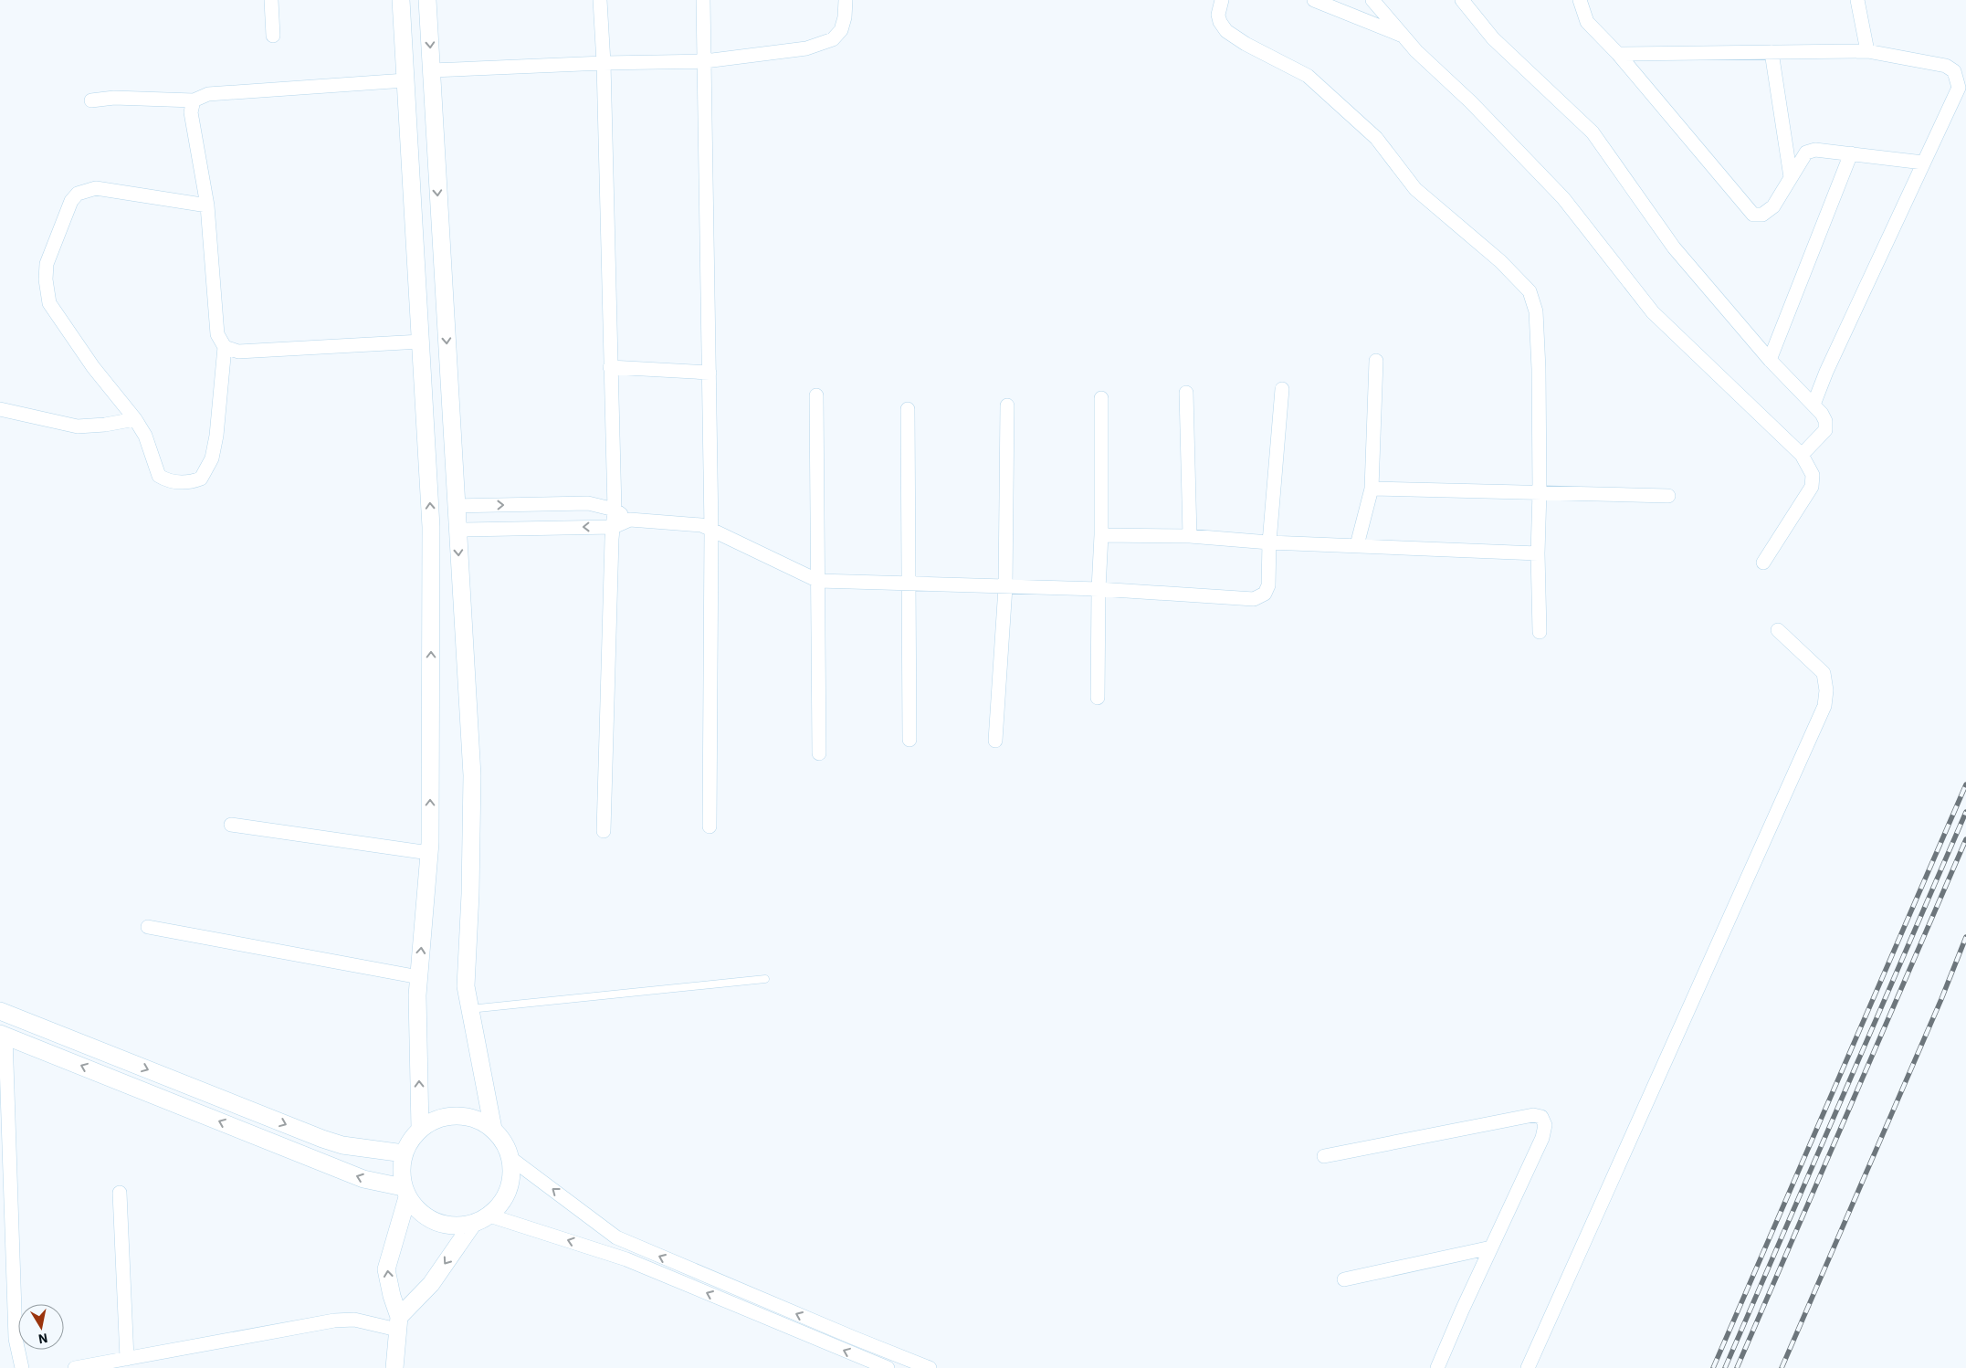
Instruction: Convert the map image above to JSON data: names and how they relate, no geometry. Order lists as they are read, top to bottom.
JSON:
{
  "north": "bottom"
}
